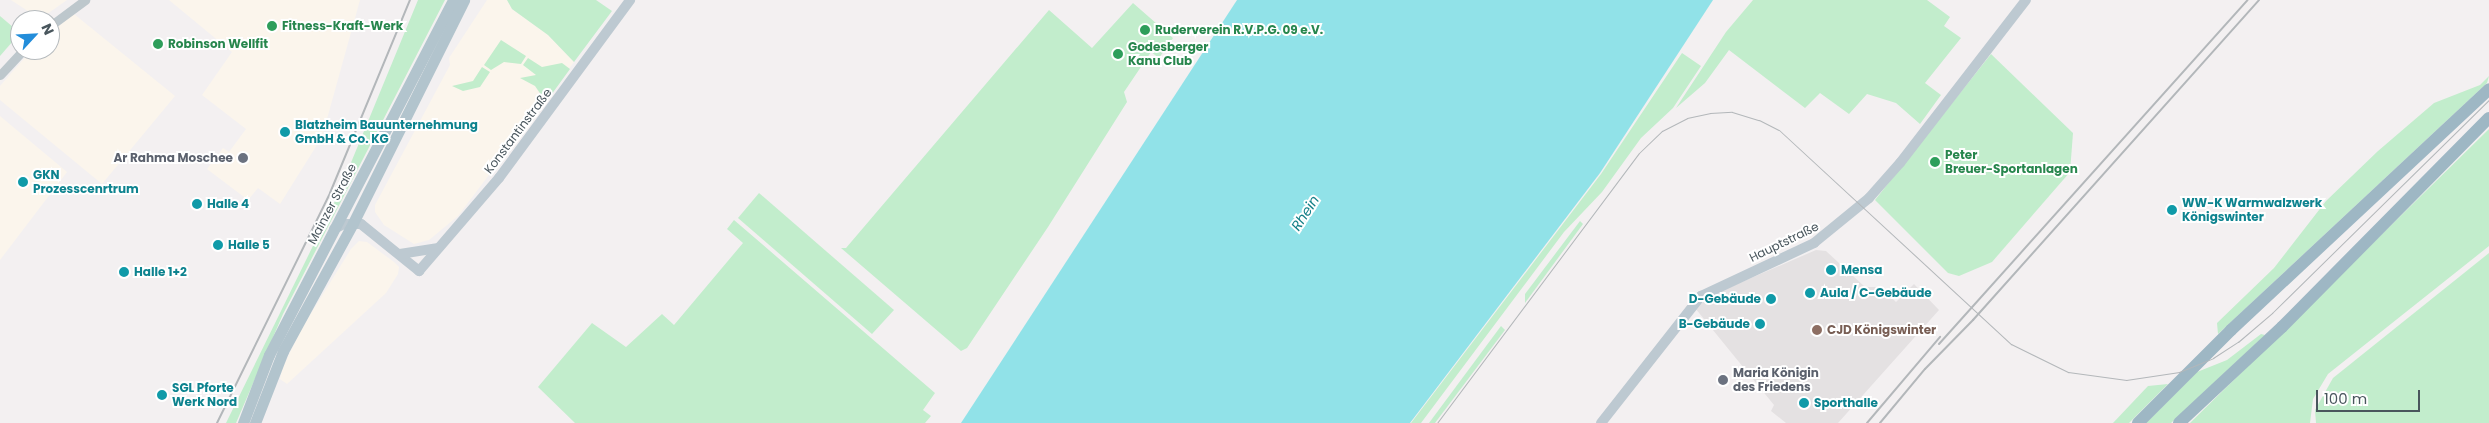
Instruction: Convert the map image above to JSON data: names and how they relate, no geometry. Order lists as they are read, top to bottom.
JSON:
{
  "streets": {
    "main road": ["Konstantinstraße", "Mainzer Straße", "Hauptstraße"]
  },
  "water": ["Rhein"],
  "places": [
    "Fitness-Kraft-Werk",
    "Ruderverein R.V.P.G. 09 e.V.",
    "Robinson Wellfit",
    "Godesberger Kanu Club",
    "Blatzheim Bauunternehmung GmbH & Co. KG",
    "Ar Rahma Moschee",
    "Peter Breuer-Sportanlagen",
    "GKN Prozesscenrtrum",
    "Halle 4",
    "WW-K Warmwalzwerk Königswinter",
    "Halle 5",
    "Mensa",
    "Halle 1+2",
    "Aula / C-Gebäude",
    "D-Gebäude",
    "B-Gebäude",
    "CJD Königswinter",
    "Maria Königin des Friedens",
    "SGL Pforte Werk Nord",
    "Sporthalle"
  ],
  "scale_bar": "100 m",
  "north": "top right"
}
